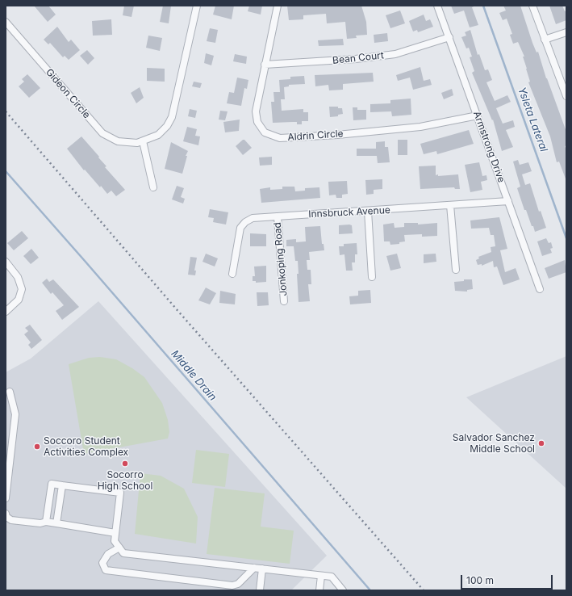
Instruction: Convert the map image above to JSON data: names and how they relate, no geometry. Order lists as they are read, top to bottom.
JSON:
{
  "streets": {
    "street": [
      "Bean Court",
      "Gideon Circle",
      "Aldrin Circle",
      "Armstrong Drive",
      "Innsbruck Avenue",
      "Jonkoping Road"
    ]
  },
  "crossings": [
    ["Bean Court", "Aldrin Circle"],
    ["Bean Court", "Armstrong Drive"],
    ["Aldrin Circle", "Armstrong Drive"],
    ["Armstrong Drive", "Innsbruck Avenue"],
    ["Innsbruck Avenue", "Jonkoping Road"]
  ],
  "water": ["Ysleta Lateral", "Middle Drain"],
  "places": ["Salvador Sanchez Middle School", "Soccoro Student Activities Complex", "Socorro High School"],
  "scale_bar": "100 m"
}
